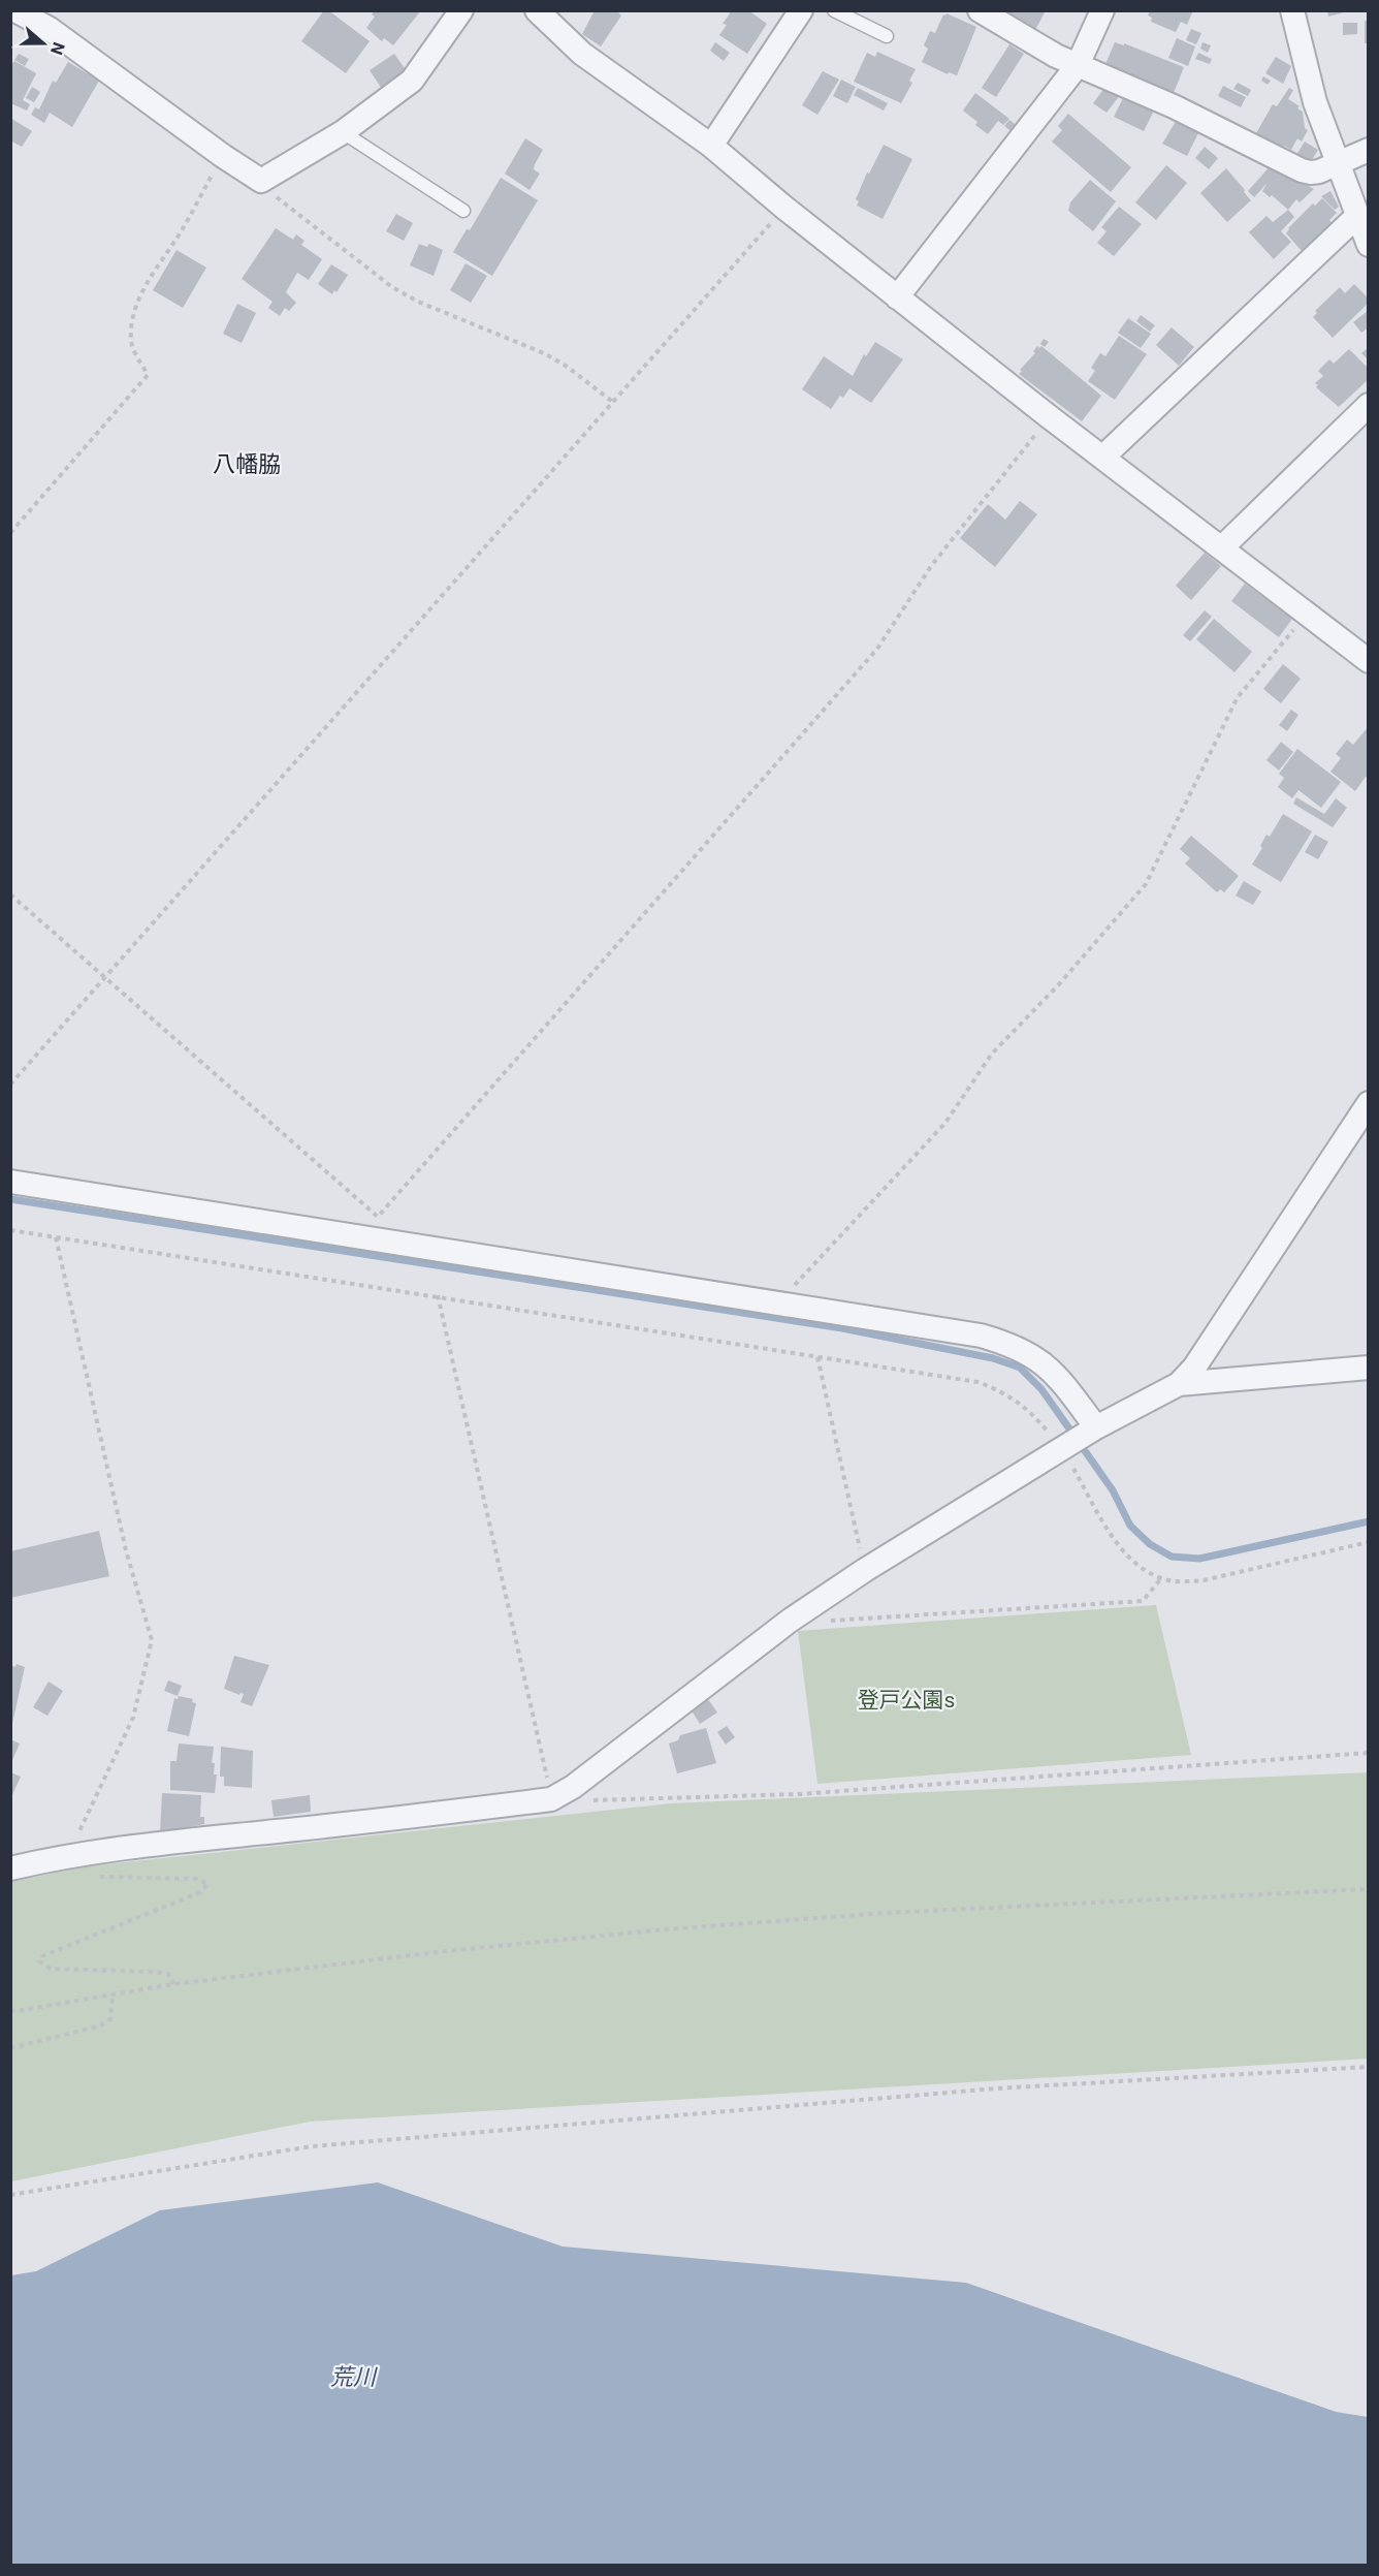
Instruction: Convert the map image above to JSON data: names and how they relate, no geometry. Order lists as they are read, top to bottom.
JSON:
{
  "districts": ["八幡脇"],
  "water": ["荒川"],
  "parks": ["登戸公園s"],
  "north": "right"
}
